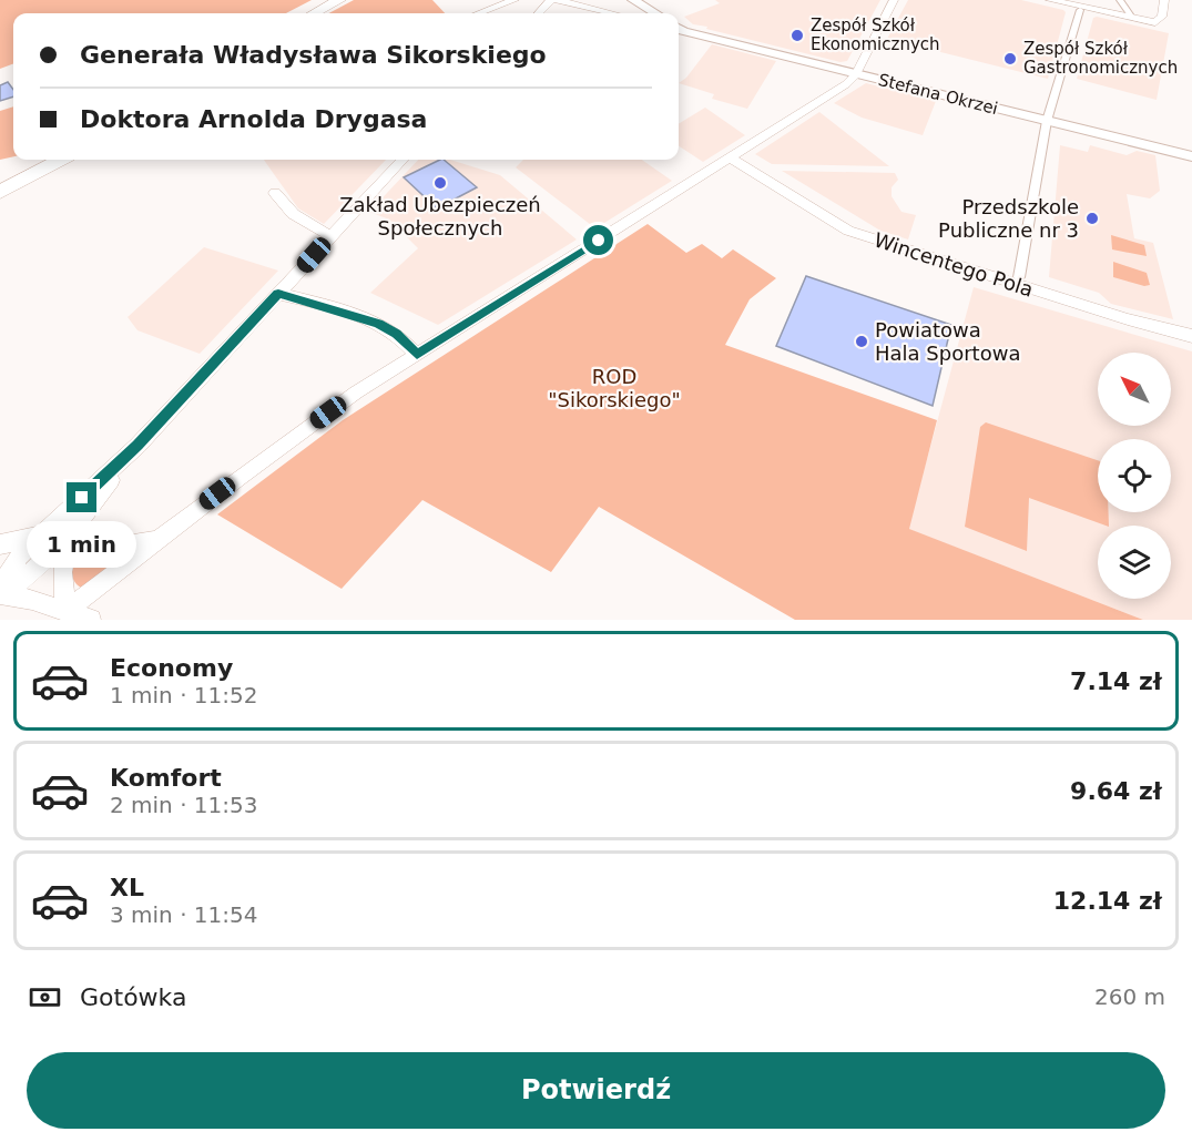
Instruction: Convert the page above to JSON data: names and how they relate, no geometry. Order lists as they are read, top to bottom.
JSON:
{
  "streets": {
    "street": ["Stefana Okrzei", "Wincentego Pola"]
  },
  "parks": ["ROD \"Sikorskiego\""],
  "places": [
    "Zespół Szkół Ekonomicznych",
    "Zespół Szkół Gastronomicznych",
    "Zakład Ubezpieczeń Społecznych",
    "Przedszkole Publiczne nr 3",
    "Powiatowa Hala Sportowa"
  ],
  "north": "top left",
  "page": {
    "banner": ["Generała Władysława Sikorskiego", "Doktora Arnolda Drygasa"],
    "bubble": "1 min",
    "list": [
      {
        "name": "Economy",
        "note": "1 min · 11:52",
        "value": "7.14 zł"
      },
      {
        "name": "Komfort",
        "note": "2 min · 11:53",
        "value": "9.64 zł"
      },
      {
        "name": "XL",
        "note": "3 min · 11:54",
        "value": "12.14 zł"
      }
    ],
    "pay": ["Gotówka", "260 m"],
    "buttons": "Potwierdź"
  }
}
